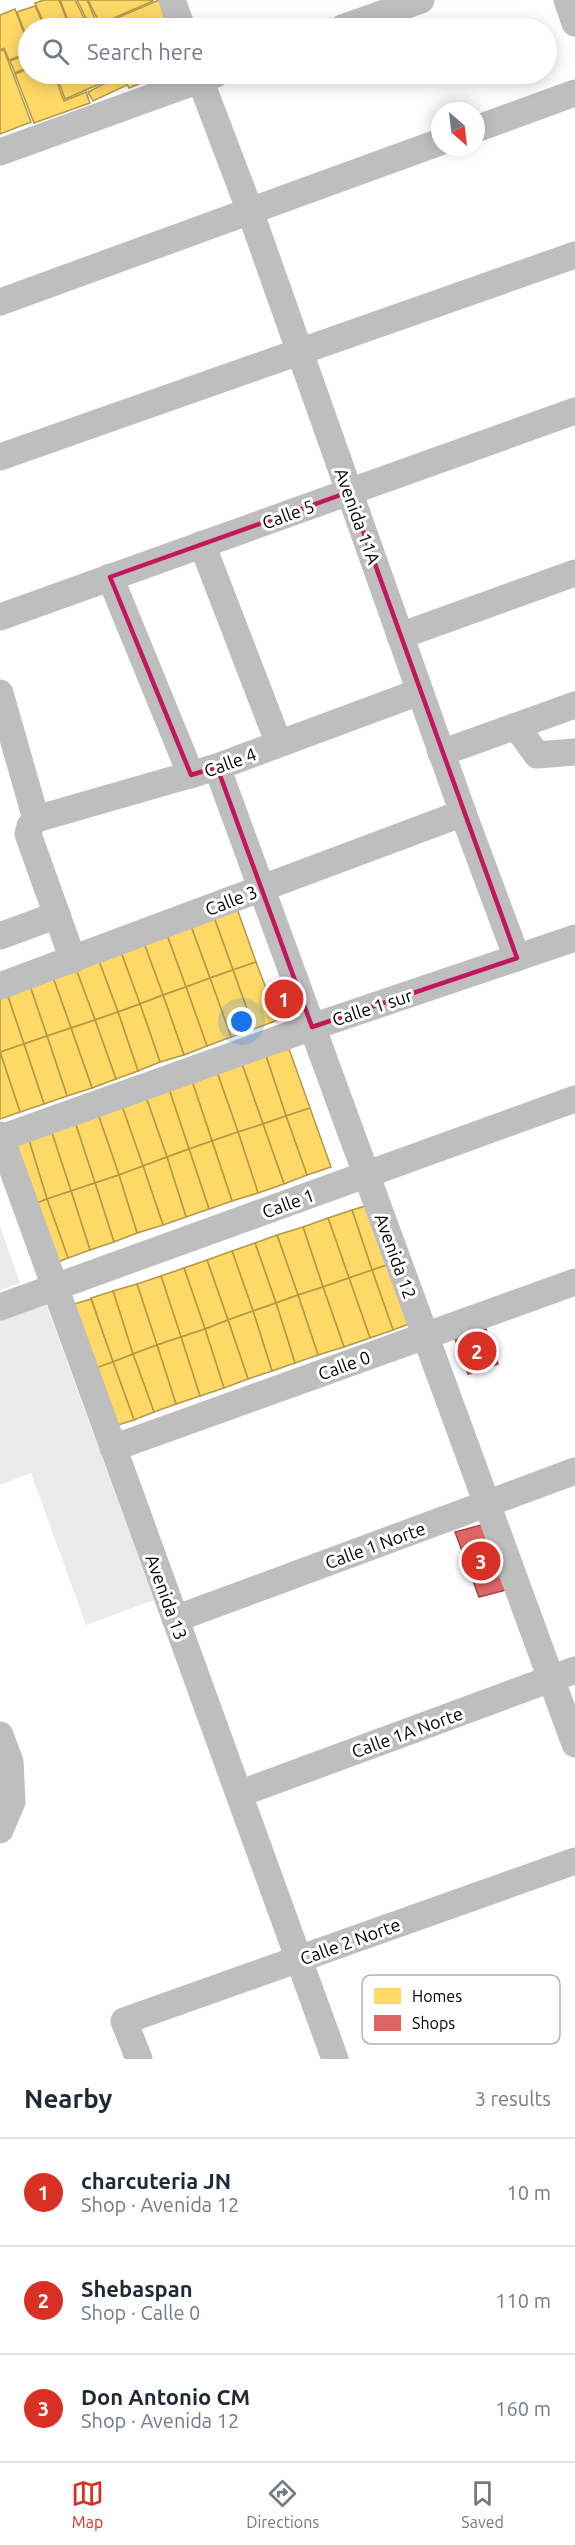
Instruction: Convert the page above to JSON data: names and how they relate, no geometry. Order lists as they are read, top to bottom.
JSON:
{
  "streets": {
    "street": [
      "Calle 5",
      "Avenida 11A",
      "Calle 4",
      "Calle 3",
      "Calle 1 sur",
      "Calle 1",
      "Avenida 12",
      "Calle 0",
      "Calle 1 Norte",
      "Avenida 13",
      "Calle 1A Norte",
      "Calle 2 Norte"
    ]
  },
  "crossings": [
    ["Calle 5", "Avenida 11A"],
    ["Avenida 11A", "Calle 4"],
    ["Avenida 11A", "Calle 3"],
    ["Avenida 11A", "Calle 1 sur"],
    ["Calle 4", "Avenida 12"],
    ["Calle 3", "Avenida 12"],
    ["Calle 1 sur", "Avenida 12"],
    ["Calle 1 sur", "Avenida 13"],
    ["Calle 1", "Avenida 12"],
    ["Calle 1", "Avenida 13"],
    ["Avenida 12", "Calle 0"],
    ["Avenida 12", "Calle 1 Norte"],
    ["Avenida 12", "Calle 1A Norte"],
    ["Calle 0", "Avenida 13"],
    ["Calle 1 Norte", "Avenida 13"],
    ["Avenida 13", "Calle 1A Norte"],
    ["Avenida 13", "Calle 2 Norte"]
  ],
  "legend": ["Homes", "Shops"],
  "north": "bottom right",
  "page": {
    "search": "Search here",
    "pins": ["1", "2", "3"],
    "heading": ["Nearby", "3 results"],
    "list": [
      {
        "mark": "1",
        "name": "charcuteria JN",
        "note": "Shop · Avenida 12",
        "value": "10 m"
      },
      {
        "mark": "2",
        "name": "Shebaspan",
        "note": "Shop · Calle 0",
        "value": "110 m"
      },
      {
        "mark": "3",
        "name": "Don Antonio CM",
        "note": "Shop · Avenida 12",
        "value": "160 m"
      }
    ],
    "nav": ["Map", "Directions", "Saved"]
  }
}
